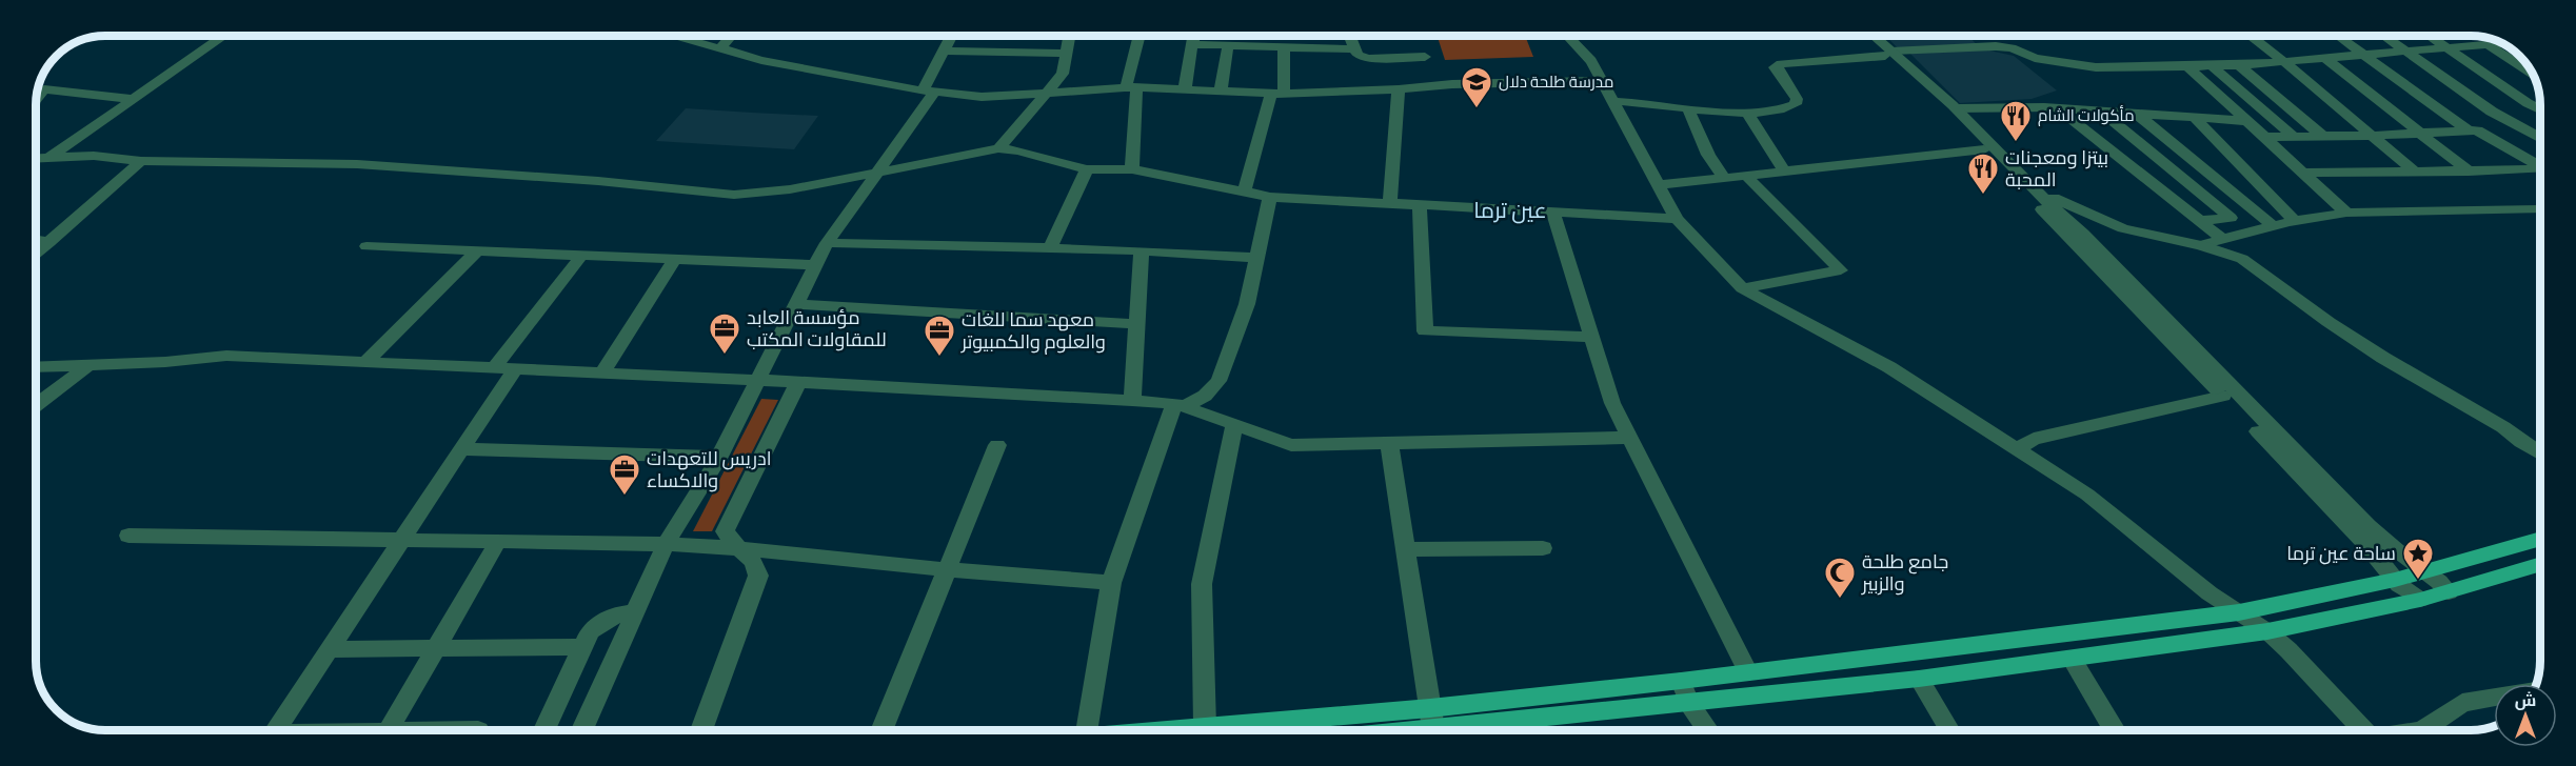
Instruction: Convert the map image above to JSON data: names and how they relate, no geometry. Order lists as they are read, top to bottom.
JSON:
{
  "districts": ["عين ترما"],
  "places": {
    "school or university": ["مدرسة طلحة دلال"],
    "restaurant": ["مأكولات الشام", "بيتزا ومعجنات المحبة"],
    "office": ["مؤسسة العابد للمقاولات المكتب", "معهد سما للغات والعلوم والكمبيوتر", "ادريس للتعهدات والاكساء"],
    "place": ["ساحة عين ترما"],
    "mosque": ["جامع طلحة والزبير"]
  },
  "north": "top"
}
